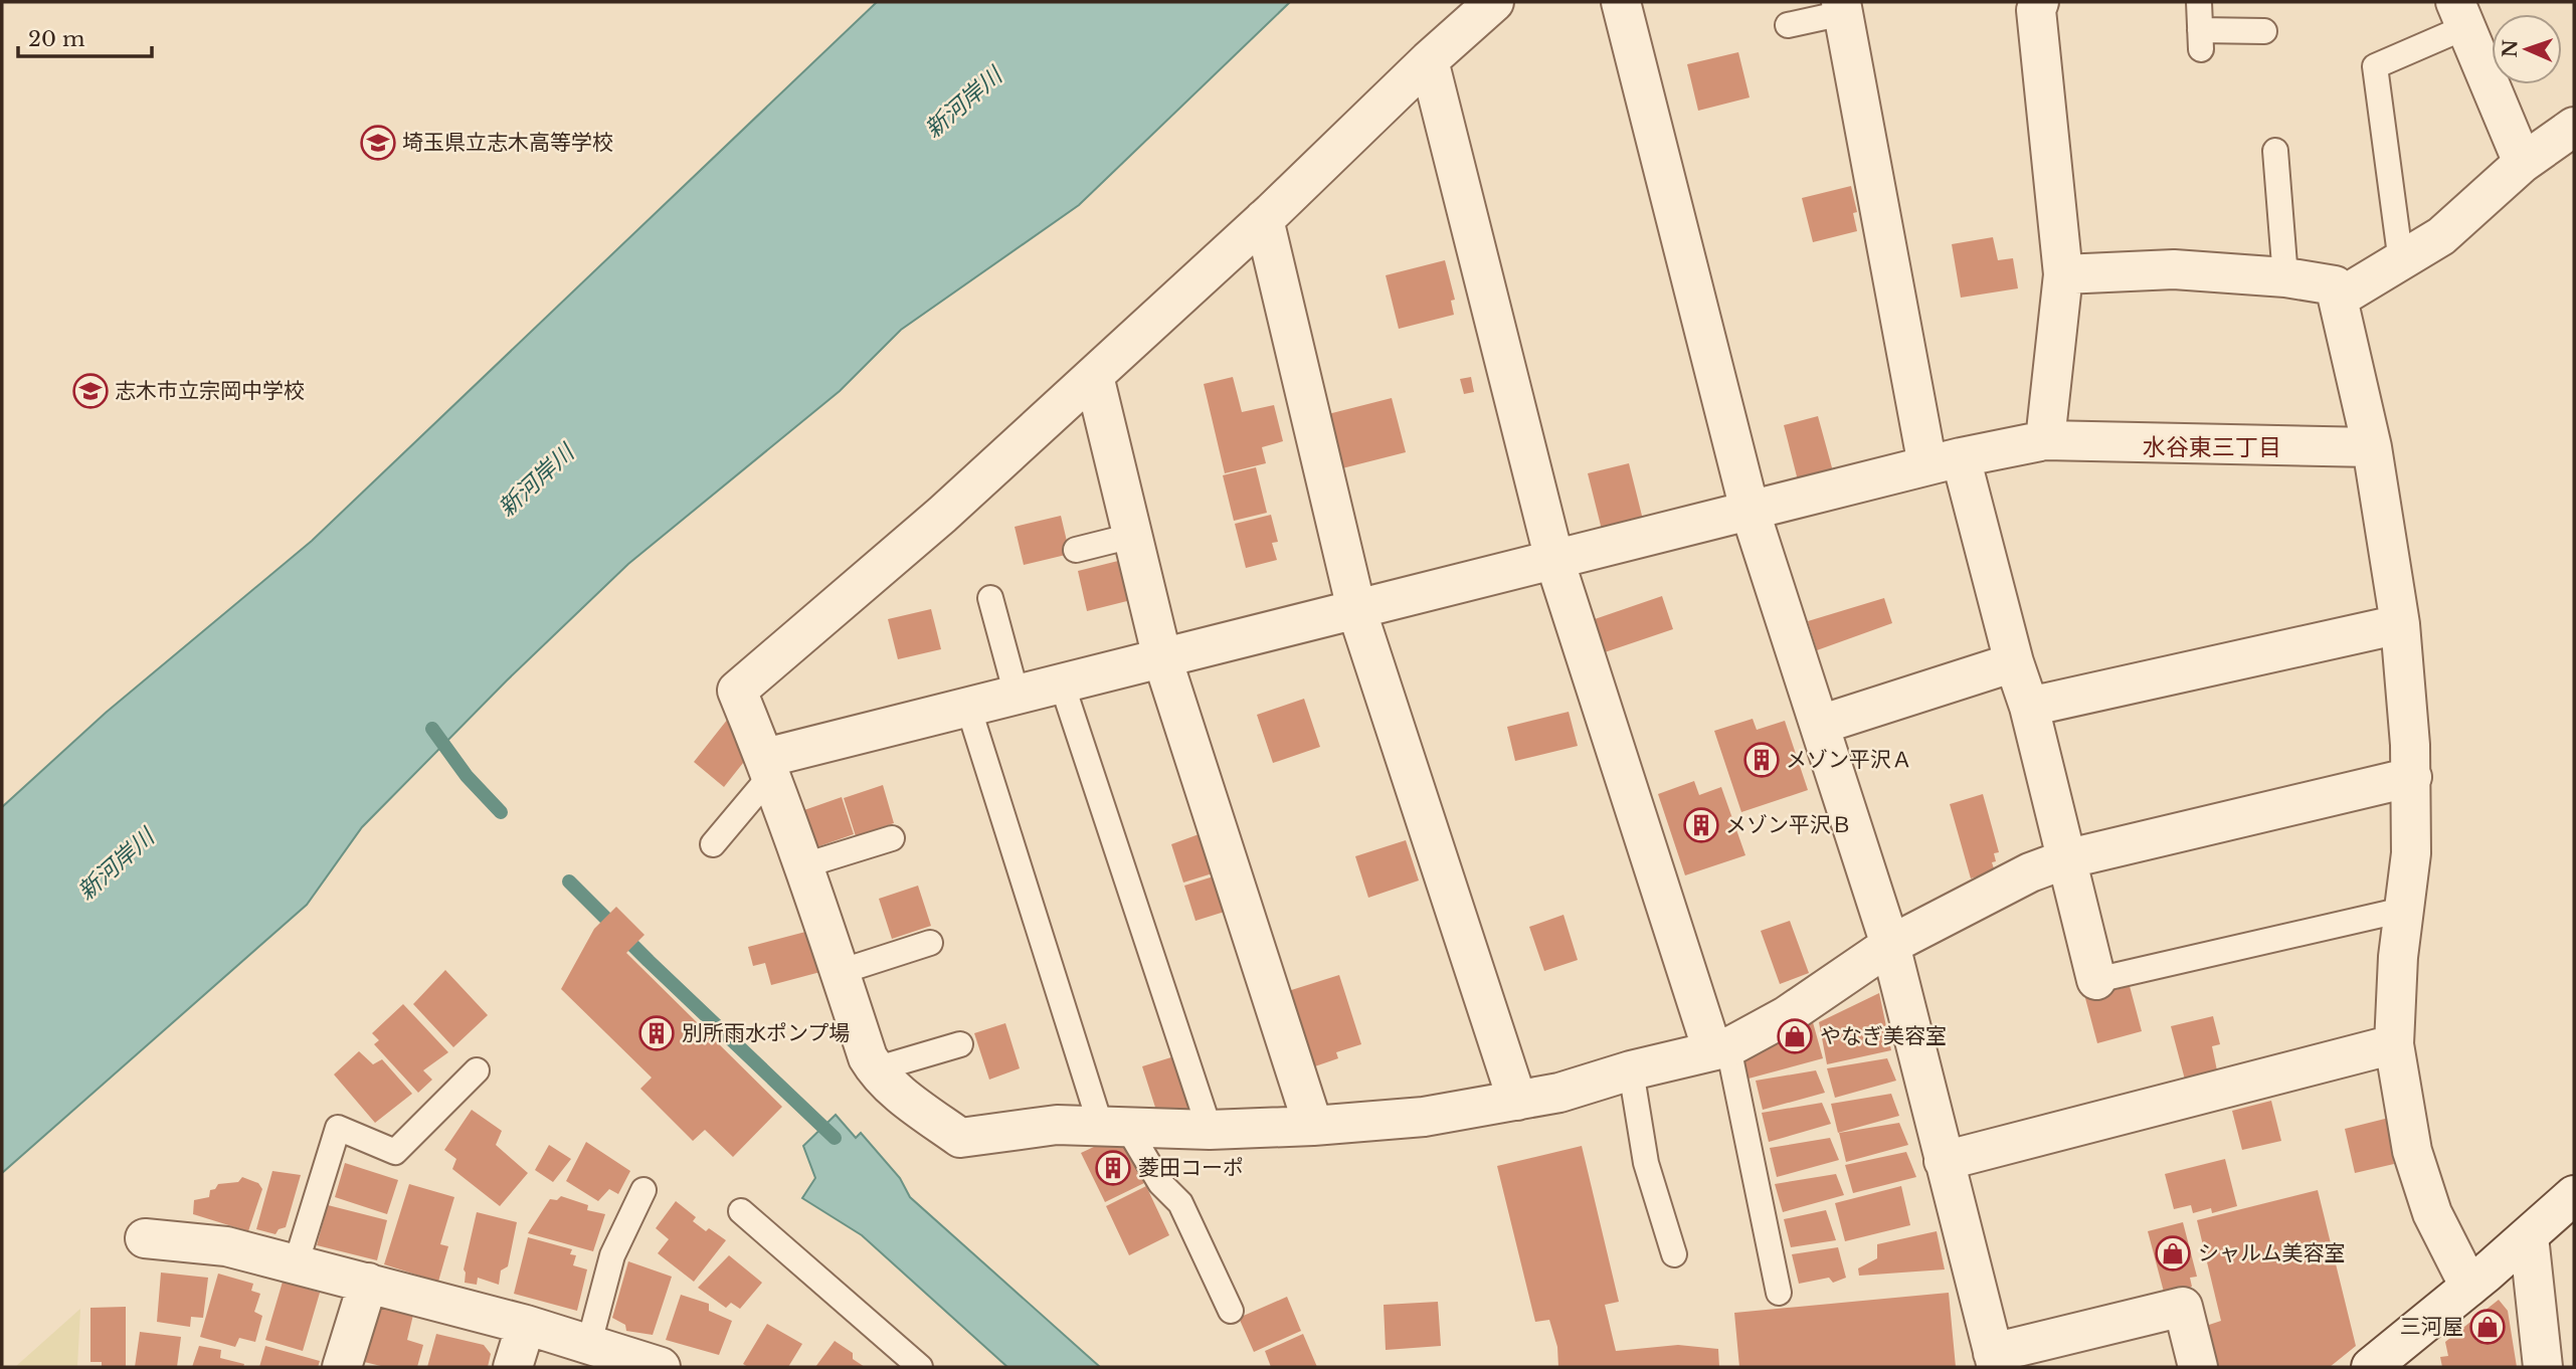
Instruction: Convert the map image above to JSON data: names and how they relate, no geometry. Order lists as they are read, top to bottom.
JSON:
{
  "districts": ["水谷東三丁目"],
  "water": ["新河岸川"],
  "places": {
    "school or university": ["埼玉県立志木高等学校", "志木市立宗岡中学校"],
    "building": [
      "メゾン平沢Ａ",
      "メゾン平沢Ｂ",
      "別所雨水ポンプ場",
      "菱田コーポ"
    ],
    "shop": ["やなぎ美容室", "シャルム美容室", "三河屋"]
  },
  "scale_bar": "20 m",
  "north": "left"
}
